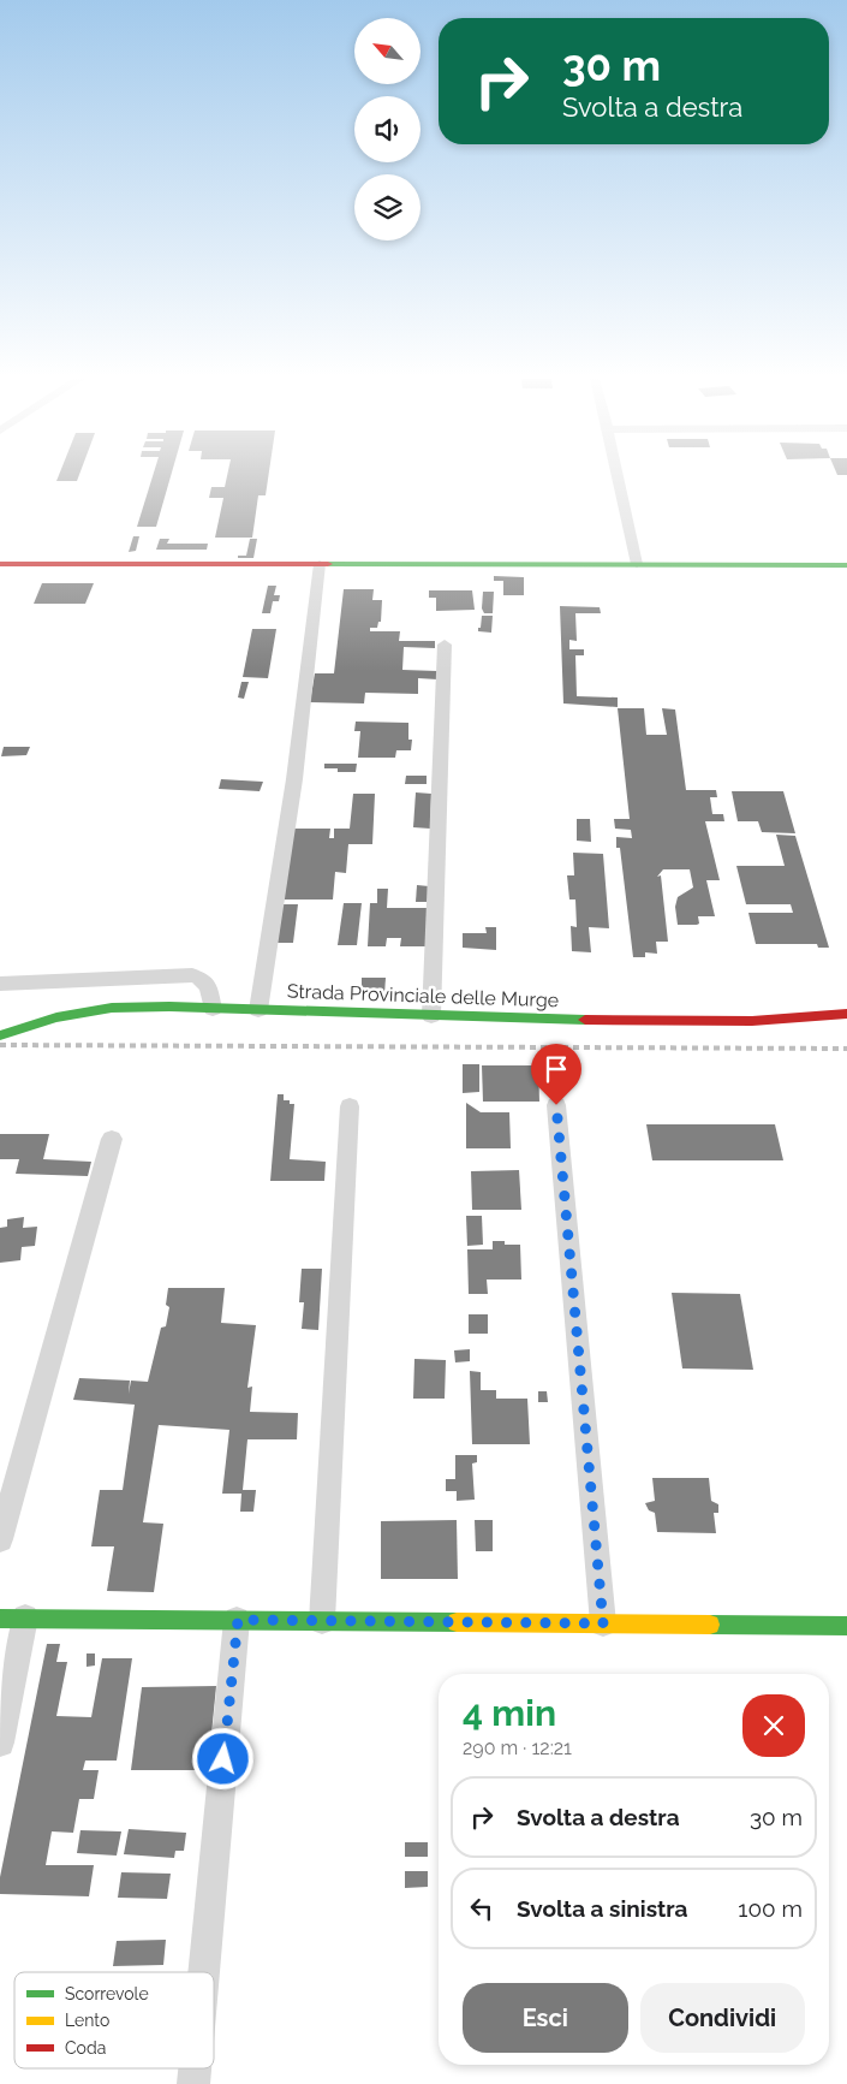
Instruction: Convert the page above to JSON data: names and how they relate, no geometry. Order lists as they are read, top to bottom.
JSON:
{
  "streets": {
    "street": ["Strada Provinciale delle Murge"]
  },
  "legend": ["Scorrevole", "Lento", "Coda"],
  "north": "top left",
  "page": {
    "turn": ["30 m", "Svolta a destra"],
    "heading": ["4 min", "290 m · 12:21"],
    "list": [
      {
        "name": "Svolta a destra",
        "value": "30 m"
      },
      {
        "name": "Svolta a sinistra",
        "value": "100 m"
      }
    ],
    "buttons": ["Esci", "Condividi"]
  }
}
